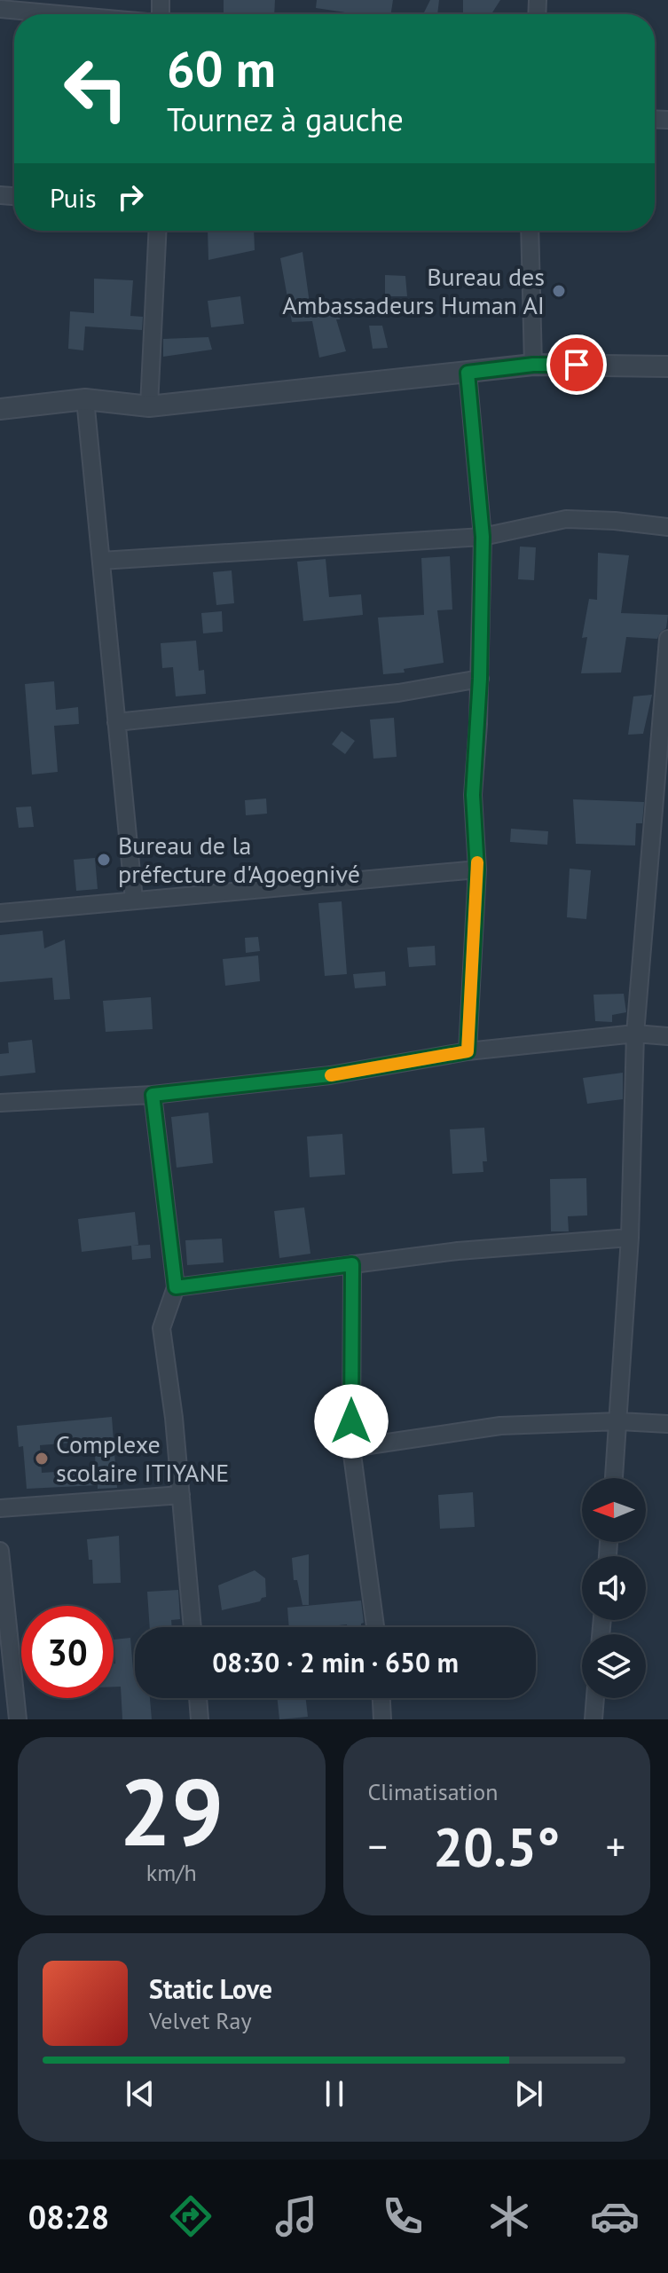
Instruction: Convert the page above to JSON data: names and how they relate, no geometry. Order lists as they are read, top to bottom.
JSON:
{
  "places": ["Bureau des Ambassadeurs Human AI", "Bureau de la préfecture d'Agoegnivé", "Complexe scolaire ITIYANE"],
  "north": "left",
  "page": {
    "turn": ["60 m", "Tournez à gauche"],
    "then": "Puis",
    "limit": "30",
    "trip": "08:30 · 2 min · 650 m",
    "tile": [
      ["29", "km/h"],
      "Climatisation"
    ],
    "heat": ["−", "20.5°", "+"],
    "song": ["Static Love", "Velvet Ray"],
    "tabs": "08:28"
  }
}
